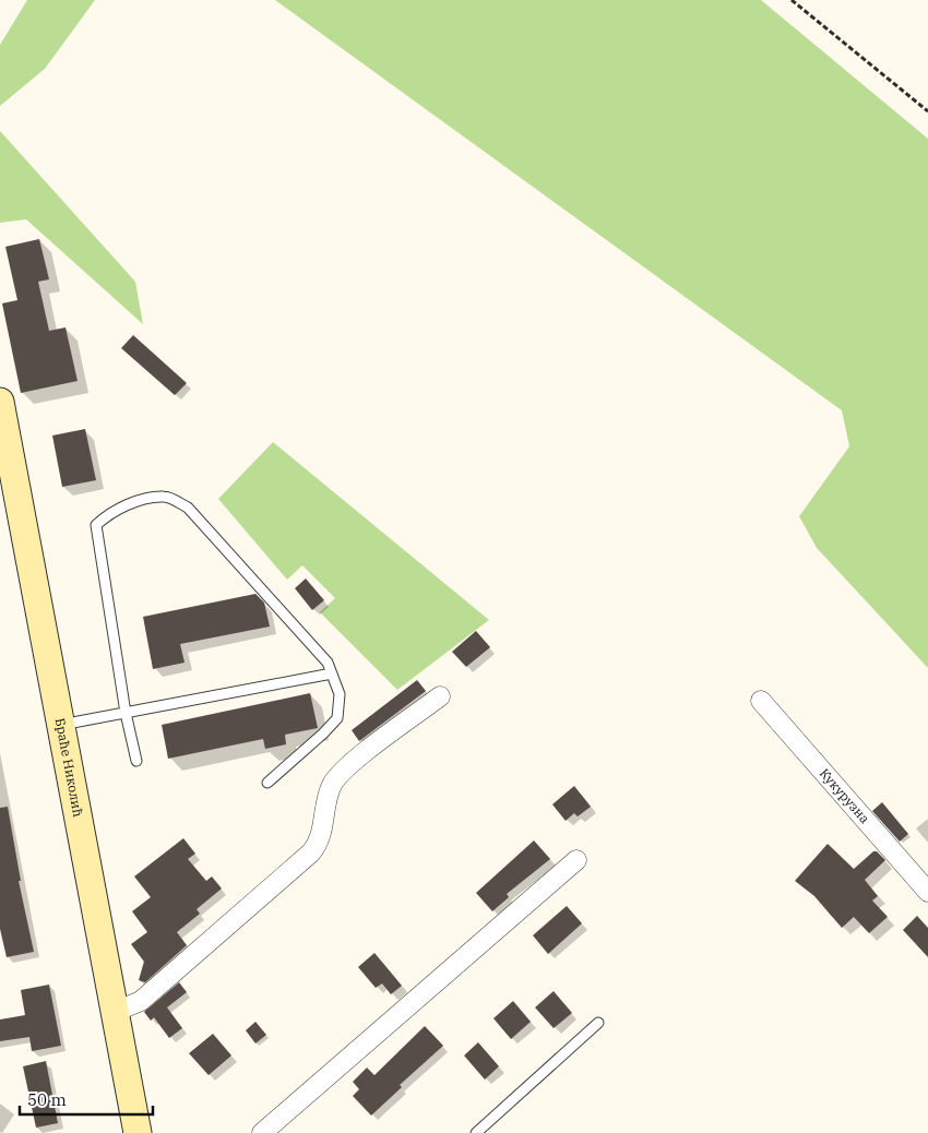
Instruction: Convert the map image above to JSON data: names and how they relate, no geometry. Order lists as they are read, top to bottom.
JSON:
{
  "streets": {
    "main road": ["Браће Николић"],
    "street": ["Кукурузна"]
  },
  "scale_bar": "50 m"
}
